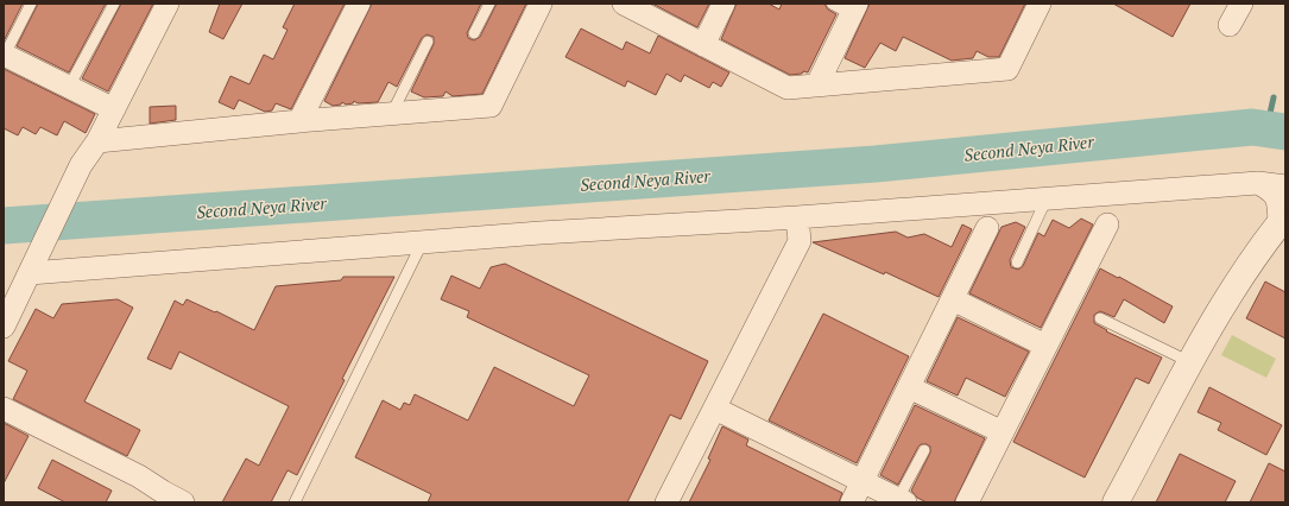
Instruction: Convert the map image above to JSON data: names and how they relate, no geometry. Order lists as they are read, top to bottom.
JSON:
{
  "water": ["Second Neya River"]
}
